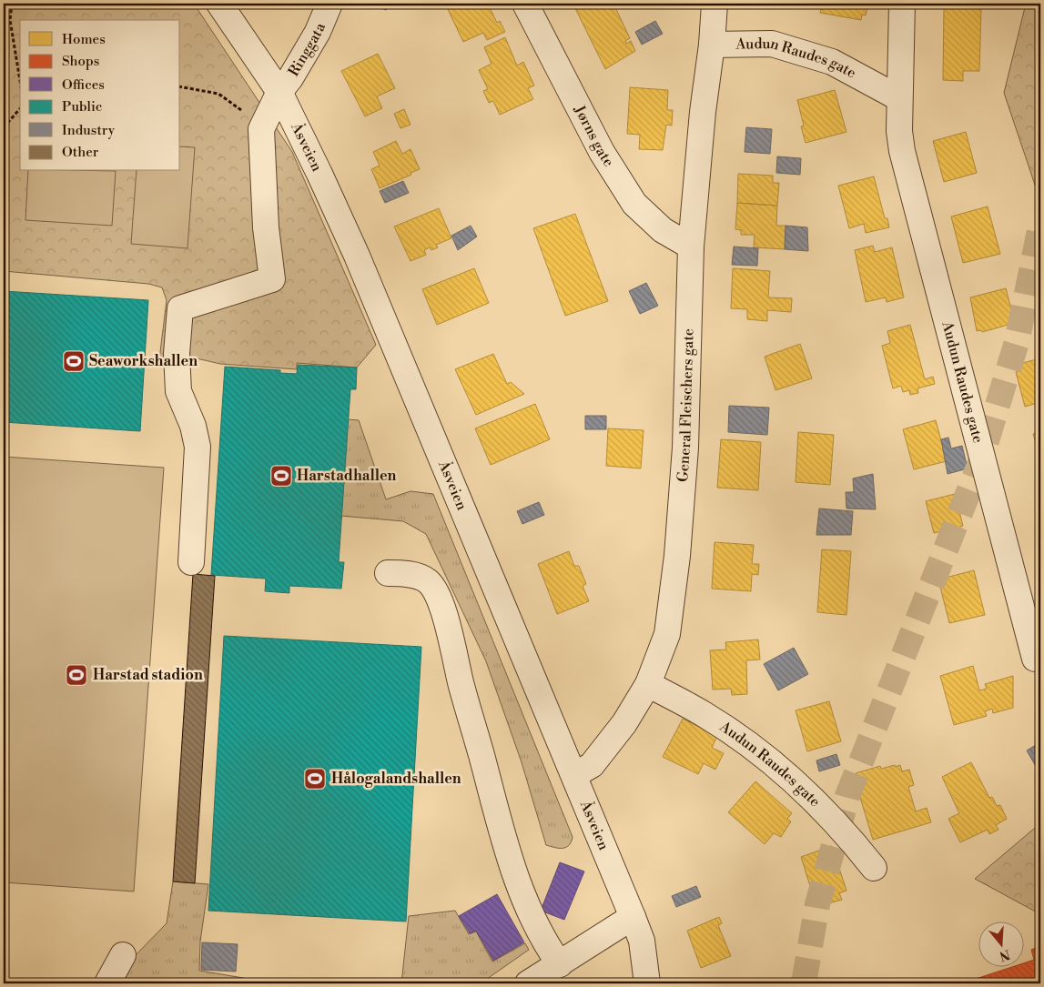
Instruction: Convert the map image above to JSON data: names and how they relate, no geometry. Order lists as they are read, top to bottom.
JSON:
{
  "streets": {
    "street": [
      "Ringgata",
      "Audun Raudes gate",
      "Jørns gate",
      "Åsveien",
      "General Fleischers gate"
    ]
  },
  "crossings": [
    ["Ringgata", "Åsveien"],
    ["Audun Raudes gate", "General Fleischers gate"],
    ["Jørns gate", "General Fleischers gate"],
    ["Åsveien", "General Fleischers gate"]
  ],
  "places": {
    "sports": [
      "Seaworkshallen",
      "Harstadhallen",
      "Harstad stadion",
      "Hålogalandshallen"
    ]
  },
  "legend": [
    "Homes",
    "Shops",
    "Offices",
    "Public",
    "Industry",
    "Other"
  ],
  "north": "bottom"
}
